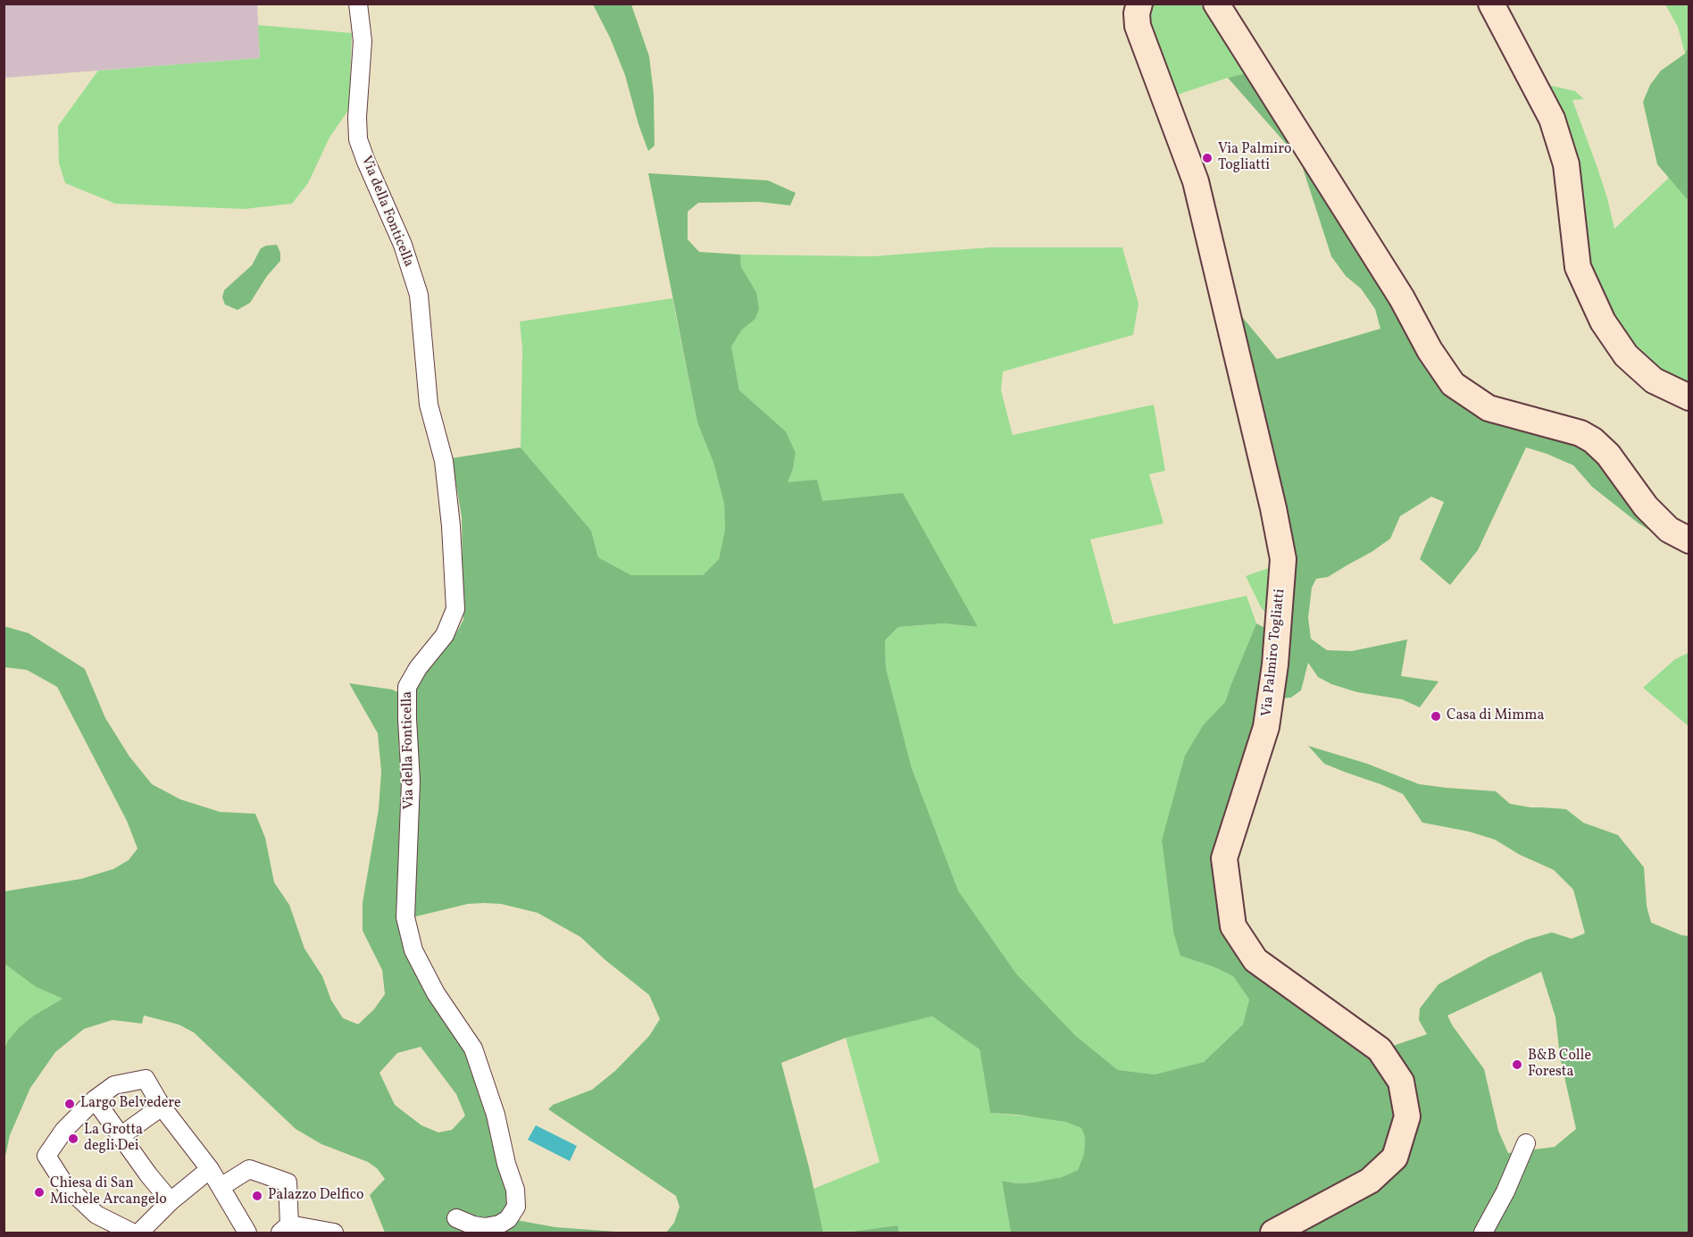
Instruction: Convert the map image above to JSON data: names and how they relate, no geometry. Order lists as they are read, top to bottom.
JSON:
{
  "streets": {
    "street": ["Via della Fonticella", "Via Palmiro Togliatti"]
  },
  "places": [
    "Via Palmiro Togliatti",
    "Casa di Mimma",
    "B&B Colle Foresta",
    "Largo Belvedere",
    "La Grotta degli Dei",
    "Chiesa di San Michele Arcangelo",
    "Palazzo Delfico"
  ]
}
